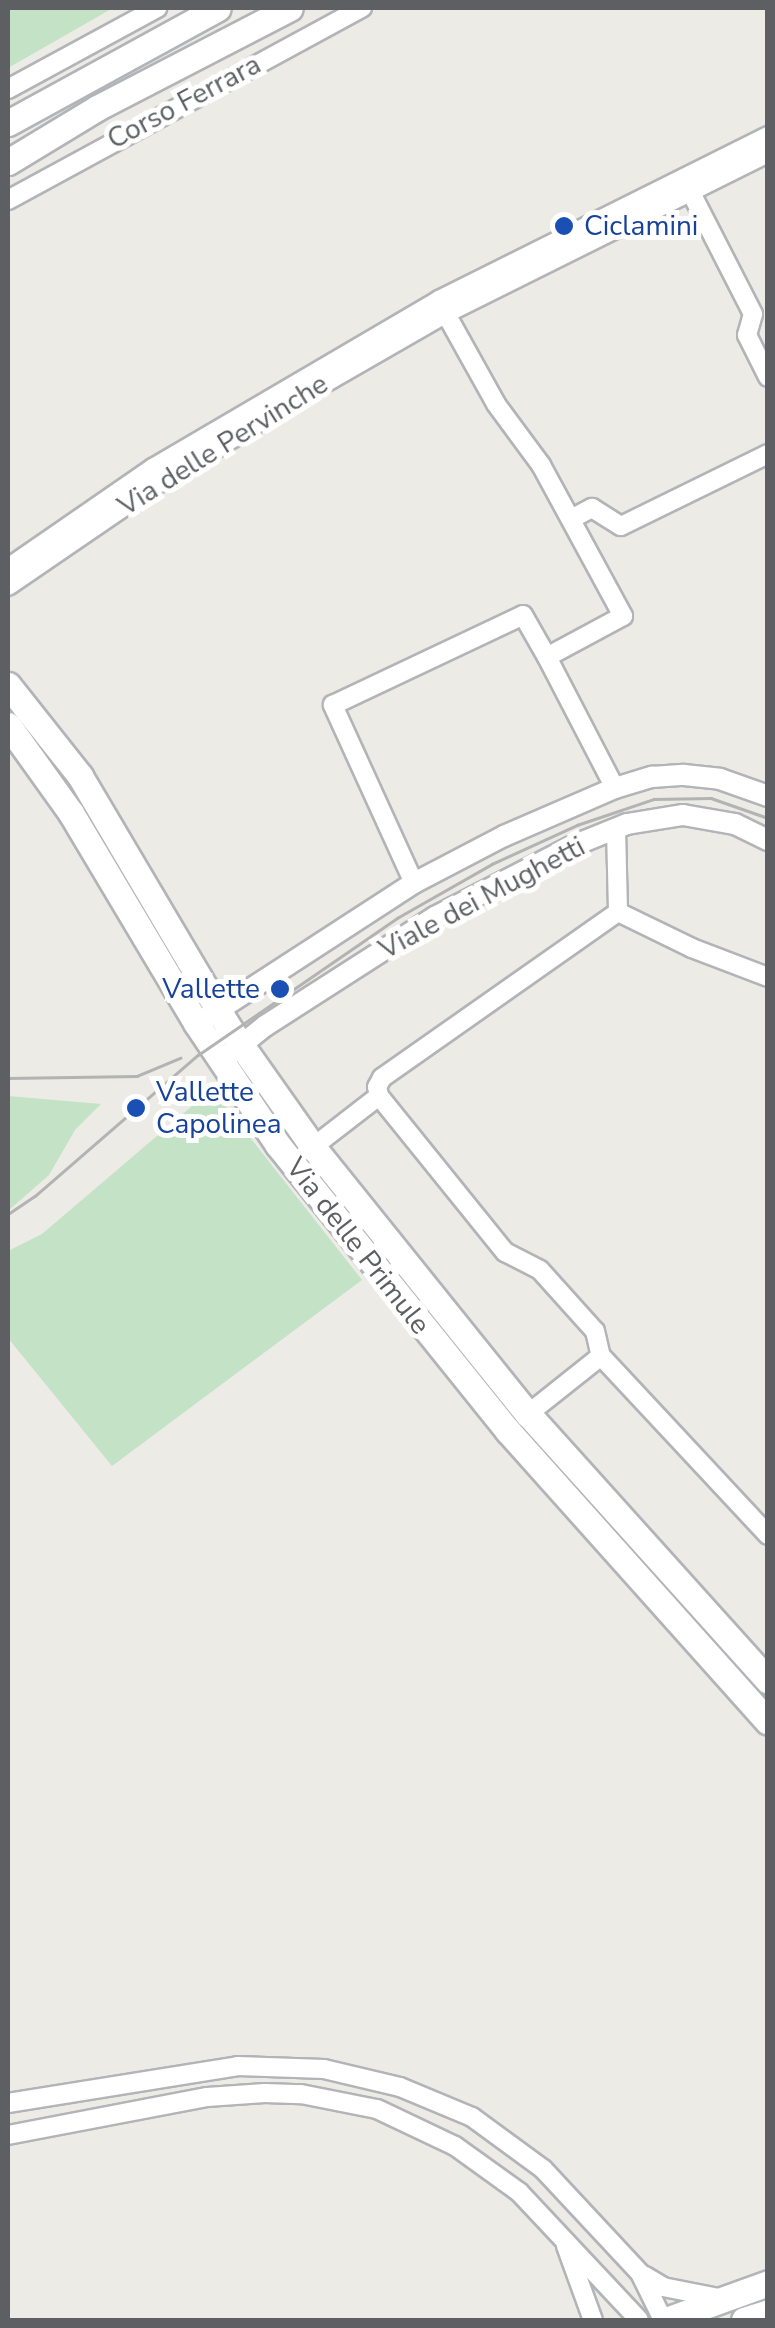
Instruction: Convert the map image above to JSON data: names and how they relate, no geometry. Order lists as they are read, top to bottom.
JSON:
{
  "streets": {
    "main road": ["Corso Ferrara", "Via delle Primule"],
    "street": ["Via delle Pervinche", "Viale dei Mughetti"]
  },
  "crossings": [
    ["Viale dei Mughetti", "Via delle Primule"]
  ],
  "places": ["Ciclamini", "Vallette", "Vallette Capolinea"]
}
